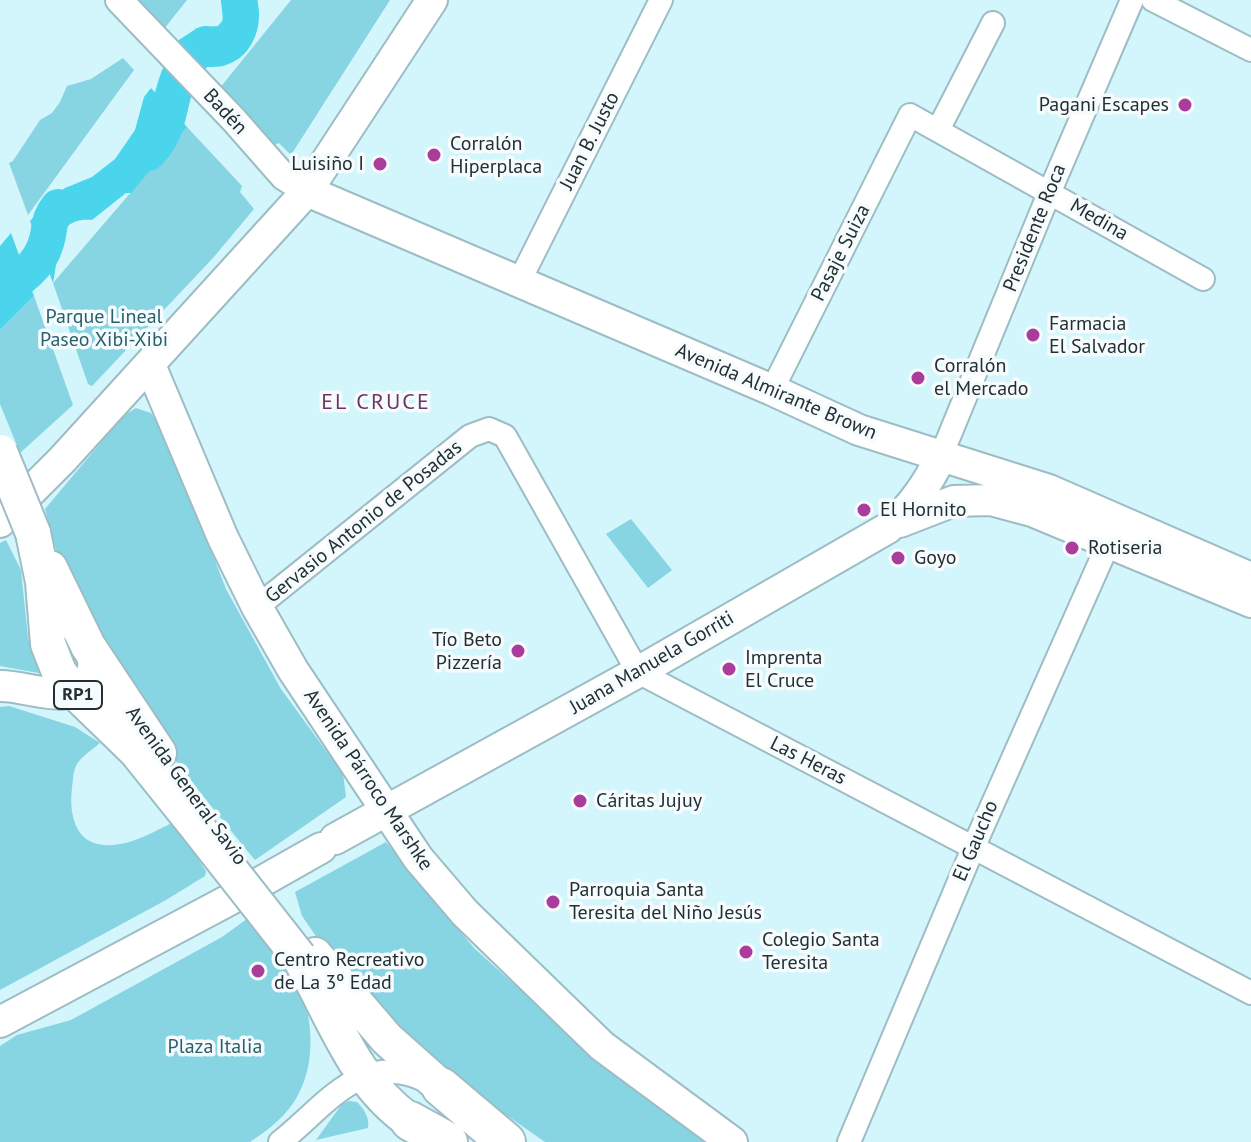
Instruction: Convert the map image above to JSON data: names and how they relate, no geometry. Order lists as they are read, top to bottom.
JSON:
{
  "streets": {
    "highway": ["RP1", "Avenida General Savio"],
    "main road": ["Avenida Almirante Brown", "Juana Manuela Gorriti", "Avenida Párroco Marshke"],
    "street": [
      "Badén",
      "Juan B. Justo",
      "Medina",
      "Presidente Roca",
      "Pasaje Suiza",
      "Gervasio Antonio de Posadas",
      "Las Heras",
      "El Gaucho"
    ]
  },
  "crossings": [
    ["Badén", "Avenida Almirante Brown"],
    ["Juan B. Justo", "Avenida Almirante Brown"],
    ["Medina", "Presidente Roca"],
    ["Medina", "Pasaje Suiza"],
    ["Presidente Roca", "Avenida Almirante Brown"],
    ["Presidente Roca", "Juana Manuela Gorriti"],
    ["Pasaje Suiza", "Avenida Almirante Brown"],
    ["Avenida Almirante Brown", "Juana Manuela Gorriti"],
    ["Gervasio Antonio de Posadas", "Juana Manuela Gorriti"],
    ["Gervasio Antonio de Posadas", "Las Heras"],
    ["Gervasio Antonio de Posadas", "Avenida Párroco Marshke"],
    ["Juana Manuela Gorriti", "Las Heras"],
    ["Juana Manuela Gorriti", "Avenida Párroco Marshke"],
    ["RP1", "Avenida General Savio"],
    ["Las Heras", "El Gaucho"]
  ],
  "districts": ["EL CRUCE"],
  "parks": ["Parque Lineal Paseo Xibi-Xibi", "Plaza Italia"],
  "places": [
    "Pagani Escapes",
    "Corralón Hiperplaca",
    "Luisiño I",
    "Farmacia El Salvador",
    "Corralón el Mercado",
    "El Hornito",
    "Rotiseria",
    "Goyo",
    "Tío Beto Pizzería",
    "Imprenta El Cruce",
    "Cáritas Jujuy",
    "Parroquia Santa Teresita del Niño Jesús",
    "Colegio Santa Teresita",
    "Centro Recreativo de La 3º Edad"
  ]
}
